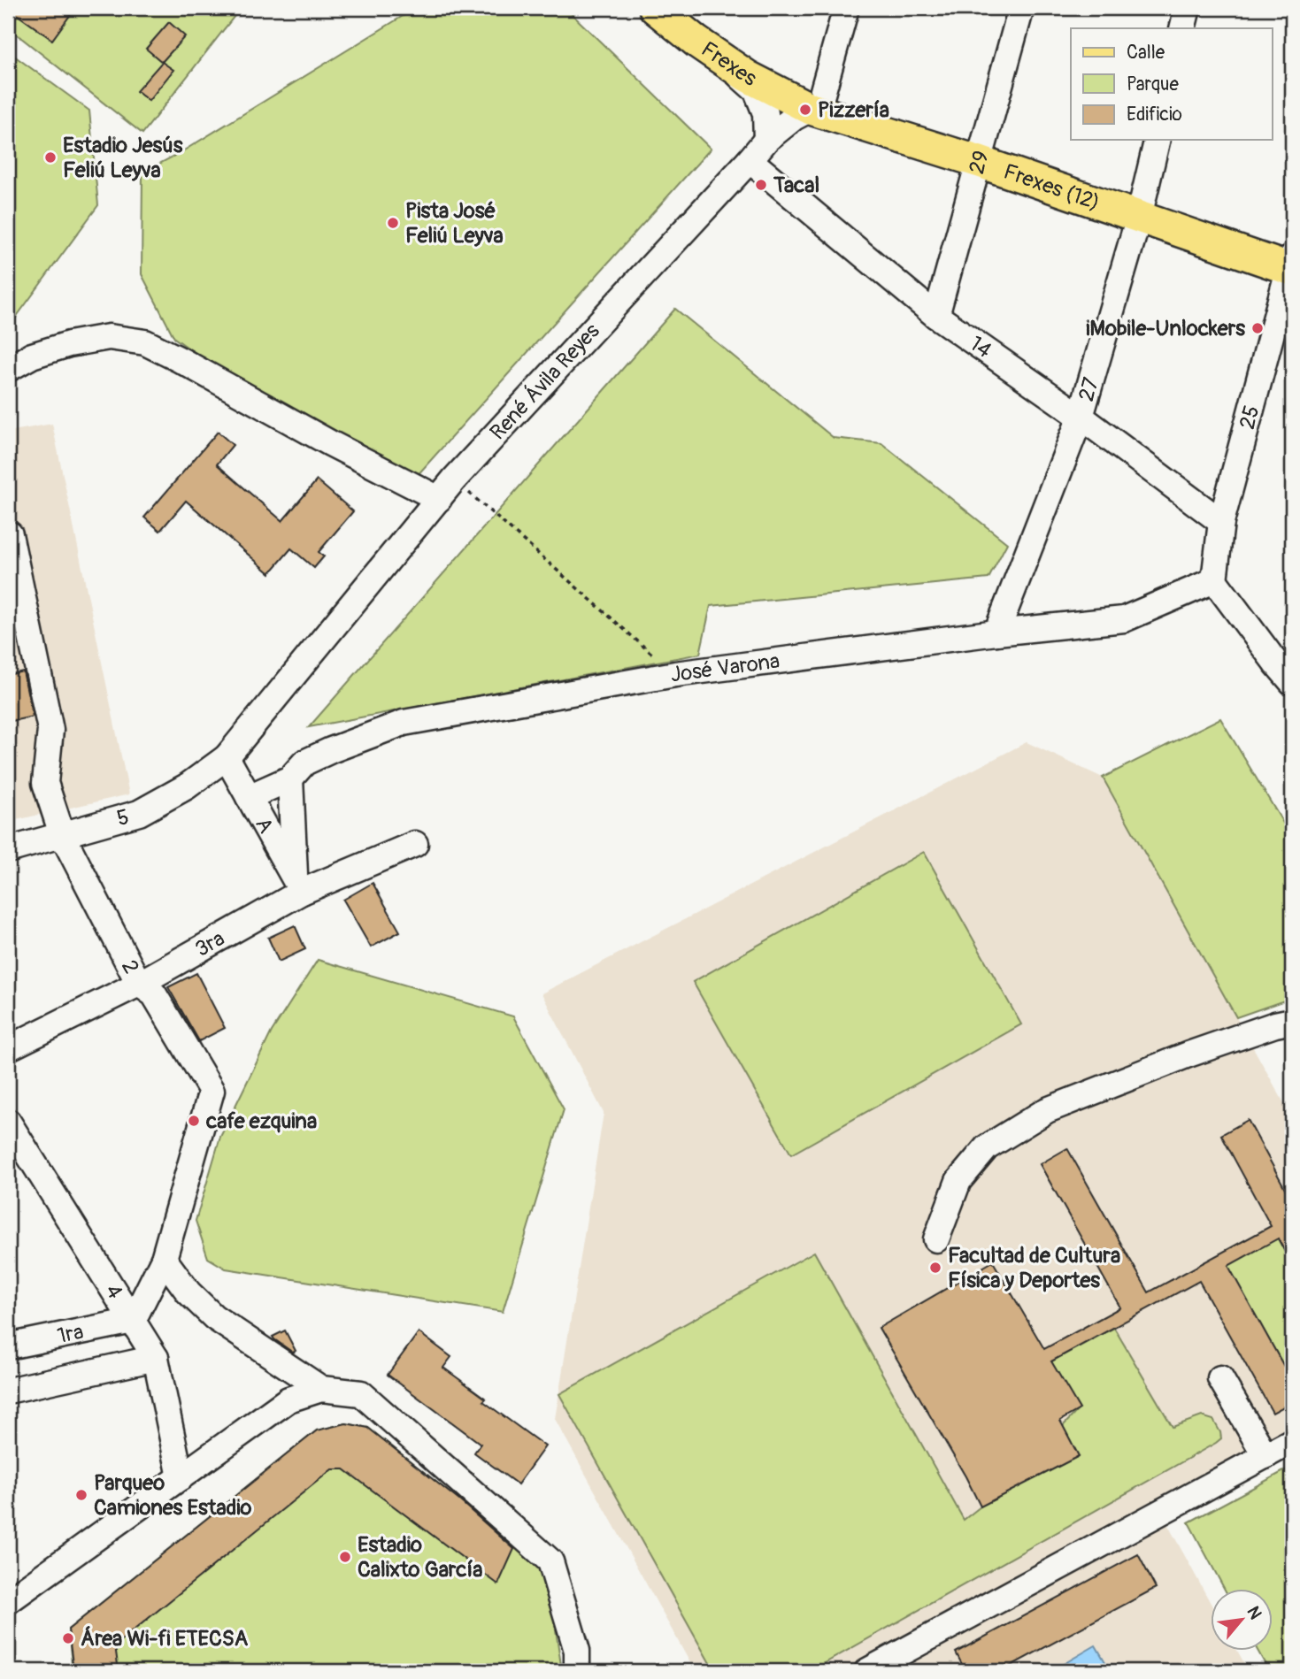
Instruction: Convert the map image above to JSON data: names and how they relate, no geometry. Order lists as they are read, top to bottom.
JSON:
{
  "streets": {
    "main road": ["Frexes", "Frexes (12)"],
    "street": [
      "29",
      "14",
      "René Ávila Reyes",
      "27",
      "25",
      "José Varona",
      "5",
      "A",
      "3ra",
      "2",
      "4",
      "1ra"
    ]
  },
  "crossings": [
    ["Frexes", "Frexes (12)"],
    ["Frexes", "René Ávila Reyes"],
    ["29", "Frexes (12)"],
    ["29", "14"],
    ["Frexes (12)", "René Ávila Reyes"],
    ["Frexes (12)", "27"],
    ["Frexes (12)", "25"],
    ["14", "René Ávila Reyes"],
    ["14", "27"],
    ["14", "25"],
    ["René Ávila Reyes", "5"],
    ["René Ávila Reyes", "A"],
    ["27", "José Varona"],
    ["25", "José Varona"],
    ["José Varona", "A"],
    ["5", "A"],
    ["5", "2"],
    ["A", "3ra"],
    ["3ra", "2"],
    ["4", "1ra"]
  ],
  "places": [
    "Pizzería",
    "Estadio Jesús Feliú Leyva",
    "Tacal",
    "Pista José Feliú Leyva",
    "iMobile-Unlockers",
    "cafe ezquina",
    "Facultad de Cultura Física y Deportes",
    "Parqueo Camiones Estadio",
    "Estadio Calixto García",
    "Área Wi-fi ETECSA"
  ],
  "legend": ["Calle", "Parque", "Edificio"],
  "north": "top right"
}
